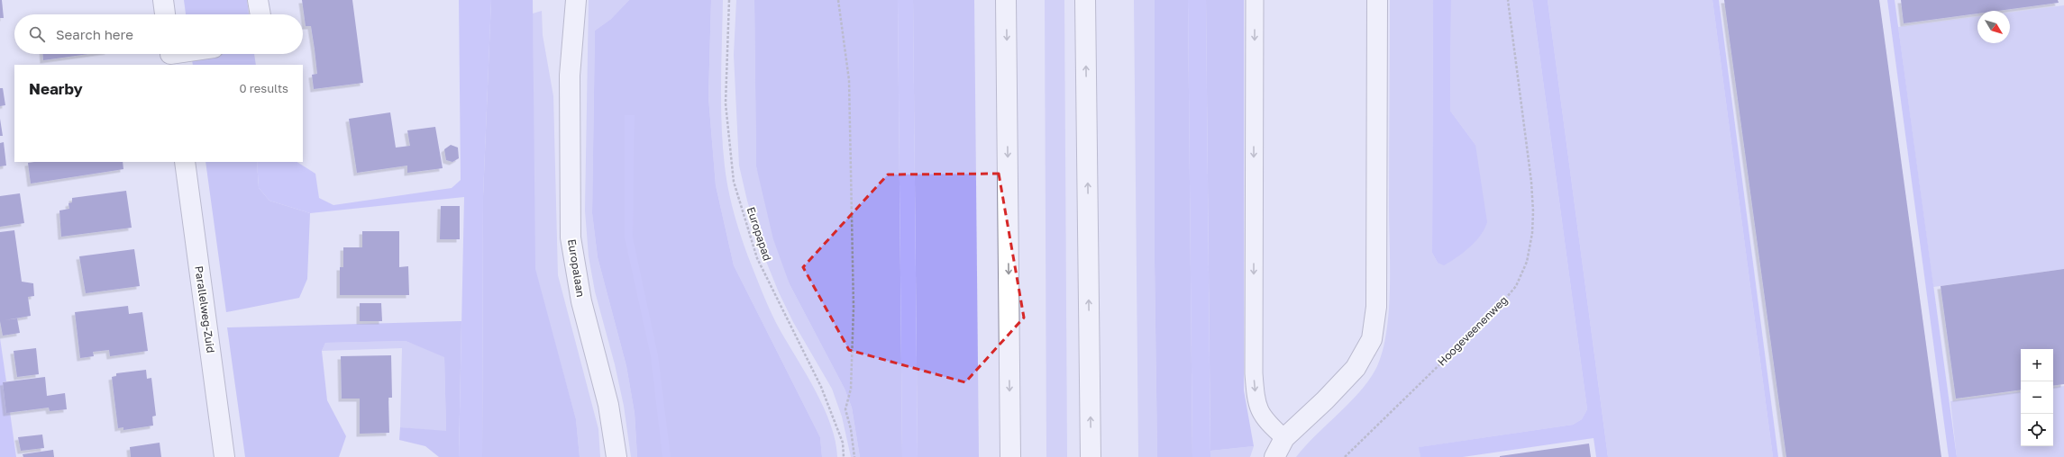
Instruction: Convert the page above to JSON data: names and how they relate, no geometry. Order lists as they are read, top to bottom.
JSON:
{
  "streets": {
    "main road": ["Europalaan", "Parallelweg-Zuid"],
    "path": ["Europapad", "Hoogeveenenweg"]
  },
  "north": "bottom right",
  "page": {
    "search": "Search here",
    "heading": ["Nearby", "0 results"],
    "map_buttons": ["+", "−"]
  }
}
